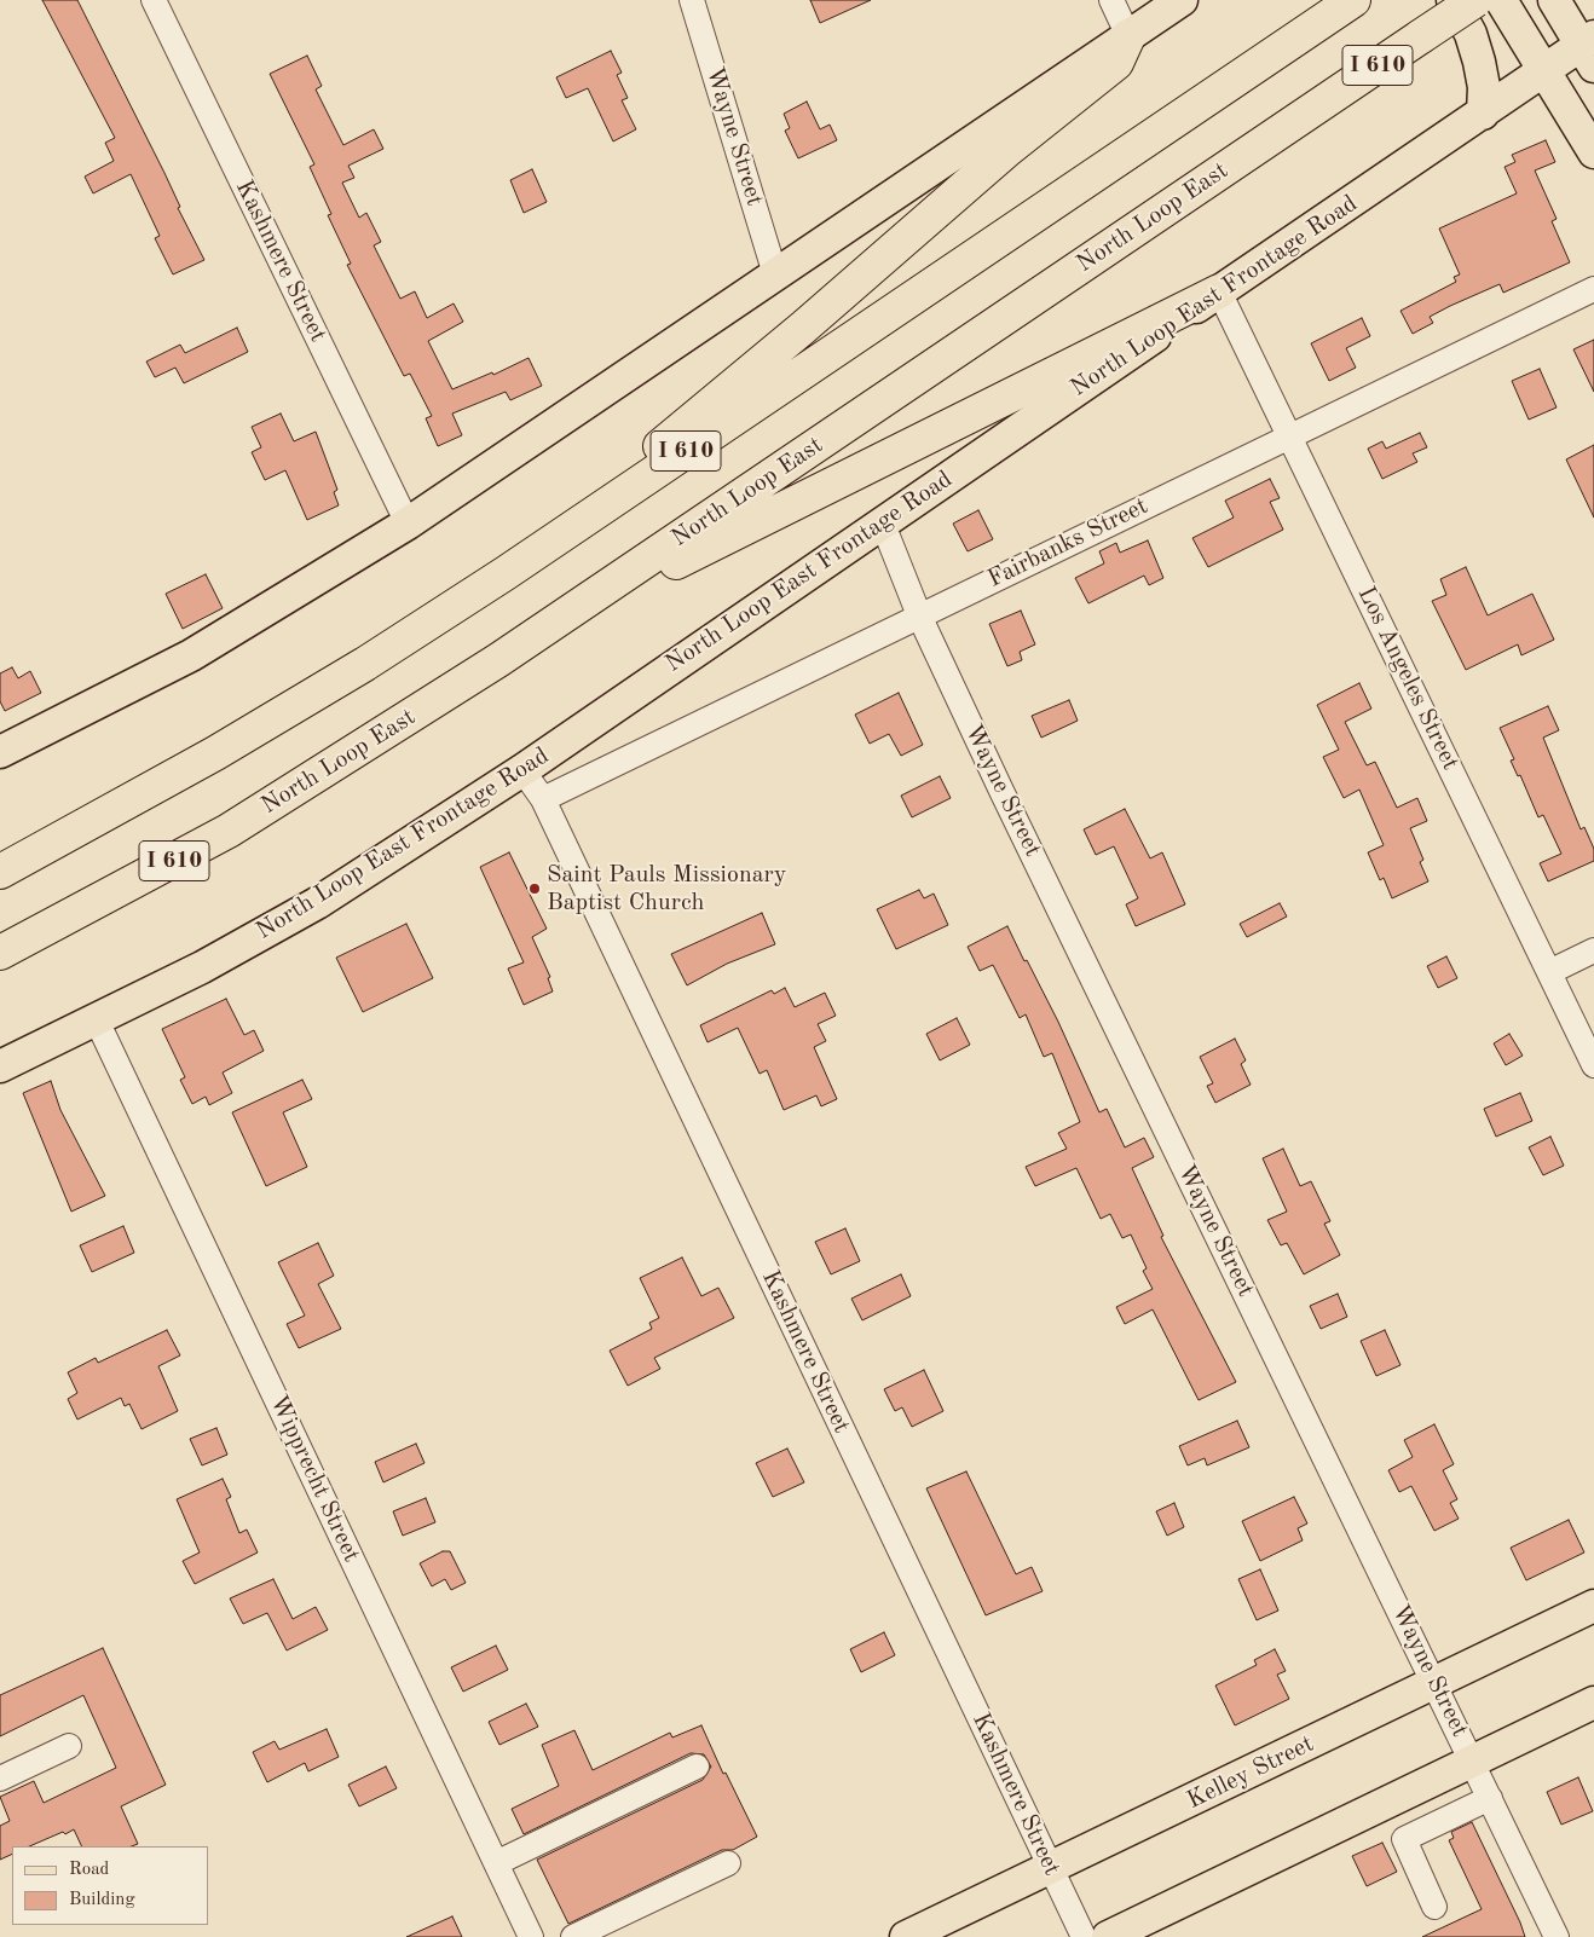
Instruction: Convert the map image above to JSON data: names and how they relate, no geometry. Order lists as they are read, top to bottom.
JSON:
{
  "streets": {
    "highway": ["I 610", "North Loop East"],
    "main road": ["North Loop East Frontage Road", "Kelley Street"],
    "street": [
      "Wayne Street",
      "Kashmere Street",
      "Fairbanks Street",
      "Los Angeles Street",
      "Wipprecht Street"
    ]
  },
  "crossings": [
    ["Wayne Street", "North Loop East Frontage Road"],
    ["Wayne Street", "Fairbanks Street"],
    ["Wayne Street", "Kelley Street"],
    ["Kashmere Street", "North Loop East Frontage Road"],
    ["Kashmere Street", "Fairbanks Street"],
    ["Kashmere Street", "Kelley Street"],
    ["North Loop East Frontage Road", "Los Angeles Street"],
    ["North Loop East Frontage Road", "Wipprecht Street"],
    ["Fairbanks Street", "Los Angeles Street"]
  ],
  "places": ["Saint Pauls Missionary Baptist Church"],
  "legend": ["Road", "Building"]
}
